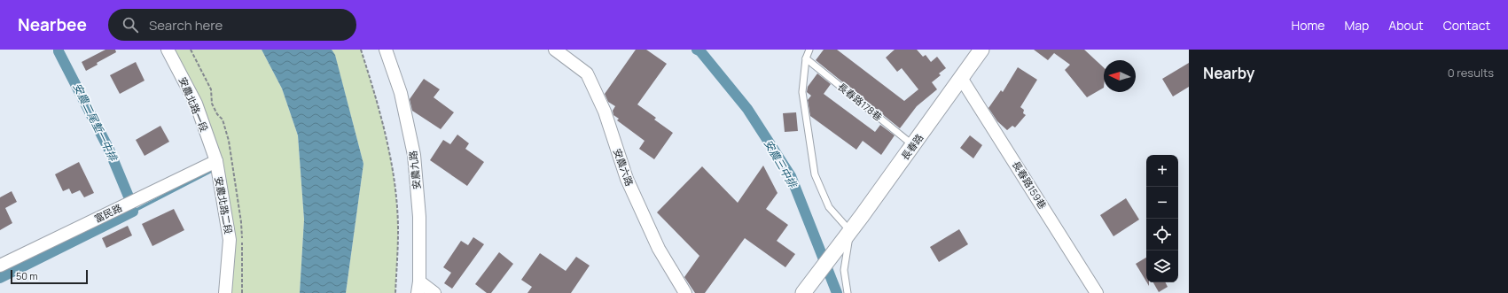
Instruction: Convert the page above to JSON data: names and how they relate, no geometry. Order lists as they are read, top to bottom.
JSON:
{
  "streets": {
    "street": [
      "安農北路一段",
      "長春路",
      "安農六路",
      "安農九路",
      "長春路159巷",
      "安農北路二段",
      "富民路"
    ],
    "lane": ["長春路178巷"]
  },
  "crossings": [
    ["長春路178巷", "長春路"],
    ["安農北路一段", "安農北路二段"],
    ["安農北路一段", "富民路"],
    ["長春路", "長春路159巷"],
    ["安農北路二段", "富民路"]
  ],
  "water": ["安農二尾塹一中排", "安農三中排"],
  "scale_bar": "50 m",
  "north": "left",
  "page": {
    "header": "Nearbee",
    "search": "Search here",
    "nav": [
      "Home",
      "Map",
      "About",
      "Contact"
    ],
    "heading": ["Nearby", "0 results"],
    "map_buttons": ["+", "−"],
    "scale": "50 m"
  }
}
